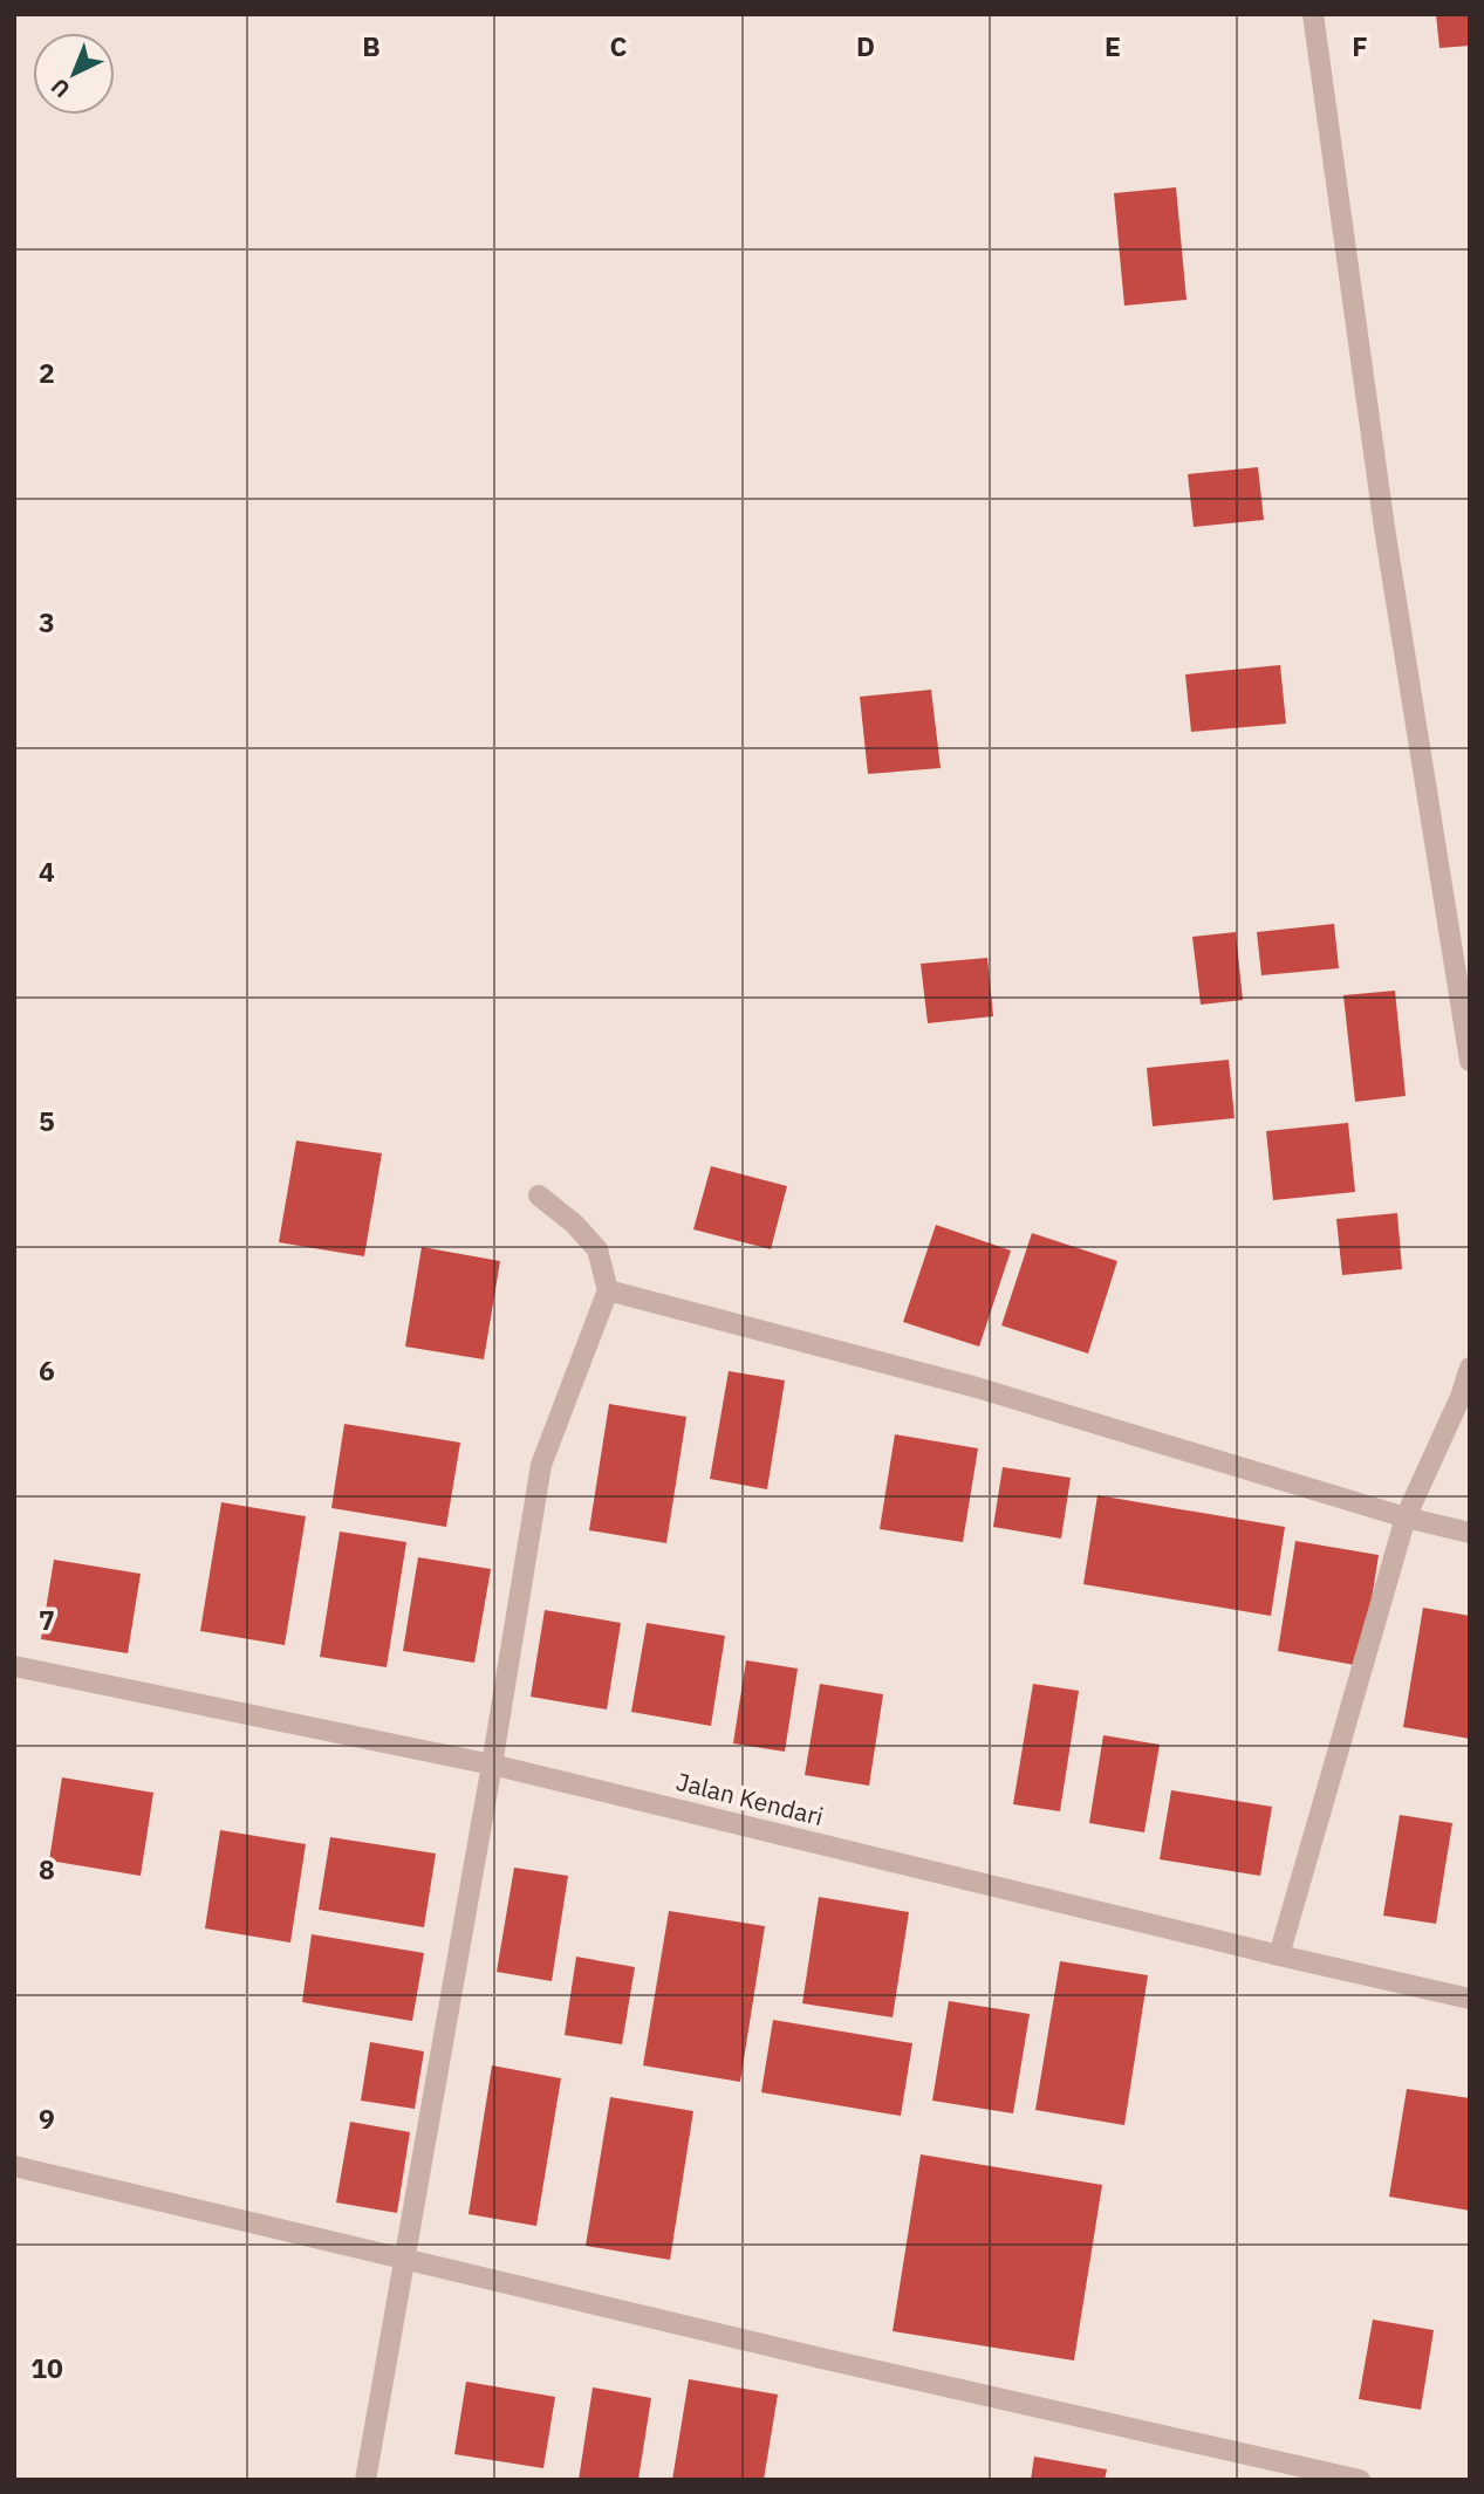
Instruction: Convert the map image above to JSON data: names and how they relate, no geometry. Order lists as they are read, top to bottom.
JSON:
{
  "streets": {
    "street": ["Jalan Kendari"]
  },
  "north": "bottom left",
  "grid": {
    "columns": [
      "B",
      "C",
      "D",
      "E",
      "F"
    ],
    "rows": [
      "2",
      "3",
      "4",
      "5",
      "6",
      "7",
      "8",
      "9",
      "10"
    ]
  }
}
